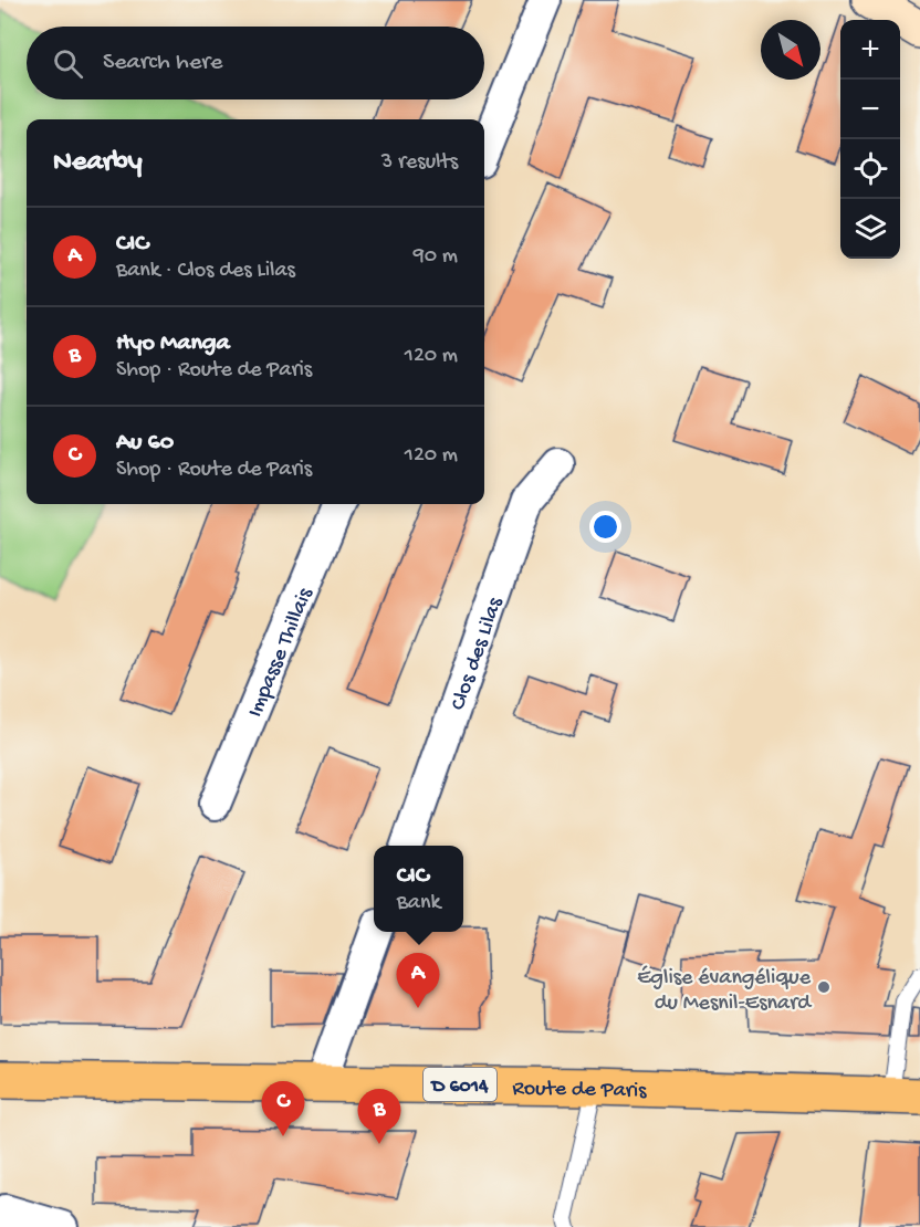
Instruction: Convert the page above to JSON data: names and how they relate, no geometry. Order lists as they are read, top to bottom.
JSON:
{
  "streets": {
    "main road": ["D 6014", "Route de Paris"],
    "street": ["Impasse Thillais", "Clos des Lilas"]
  },
  "places": ["Église évangélique du Mesnil-Esnard"],
  "north": "bottom right",
  "page": {
    "map_buttons": ["+", "−"],
    "search": "Search here",
    "heading": ["Nearby", "3 results"],
    "list": [
      {
        "mark": "A",
        "name": "CIC",
        "note": "Bank · Clos des Lilas",
        "value": "90 m"
      },
      {
        "mark": "B",
        "name": "Hyo Manga",
        "note": "Shop · Route de Paris",
        "value": "120 m"
      },
      {
        "mark": "C",
        "name": "Au 60",
        "note": "Shop · Route de Paris",
        "value": "120 m"
      }
    ],
    "popup": ["CIC", "Bank"],
    "pins": ["A", "C", "B"]
  }
}
